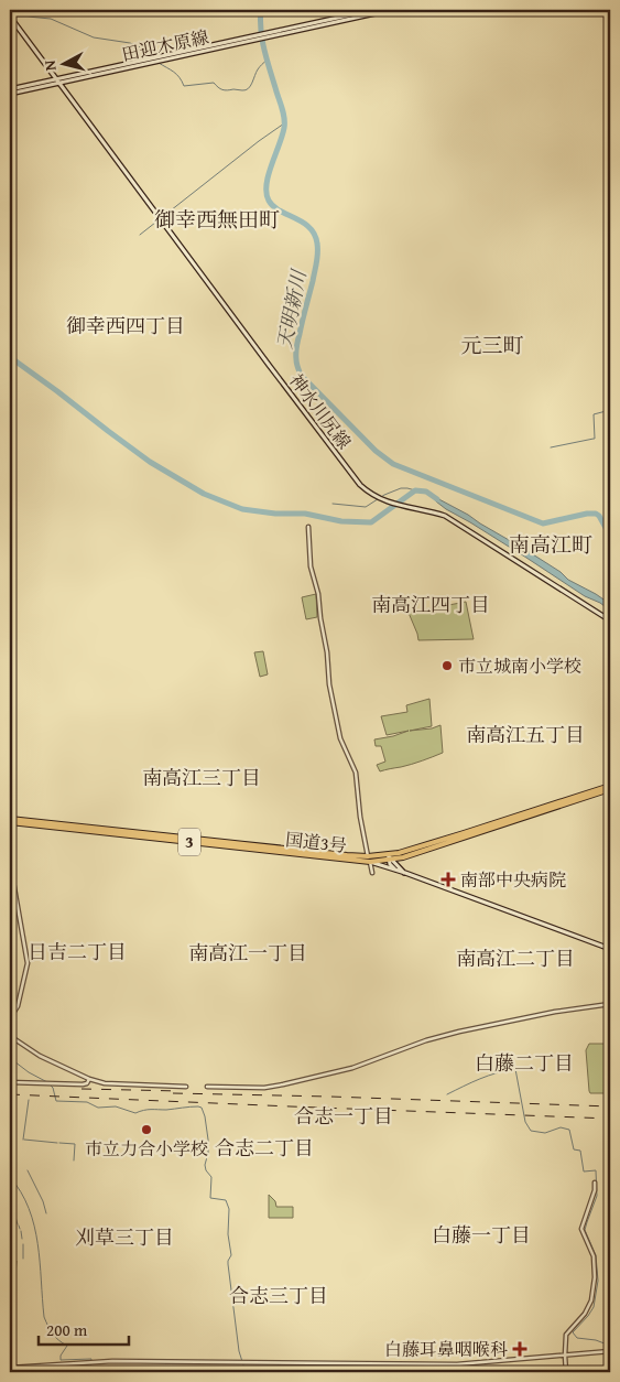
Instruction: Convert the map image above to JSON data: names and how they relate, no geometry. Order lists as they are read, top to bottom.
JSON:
{
  "streets": {
    "highway": ["3", "国道3号"],
    "main road": ["田迎木原線", "神水川尻線"]
  },
  "crossings": [
    ["田迎木原線", "神水川尻線"]
  ],
  "districts": [
    "御幸西無田町",
    "御幸西四丁目",
    "元三町",
    "南高江町",
    "南高江四丁目",
    "南高江五丁目",
    "南高江三丁目",
    "日吉二丁目",
    "南高江一丁目",
    "南高江二丁目",
    "白藤二丁目",
    "合志一丁目",
    "合志二丁目",
    "白藤一丁目",
    "刈草三丁目",
    "合志三丁目"
  ],
  "water": ["天明新川"],
  "places": {
    "other": ["市立城南小学校", "市立力合小学校"],
    "health": ["南部中央病院", "白藤耳鼻咽喉科"]
  },
  "scale_bar": "200 m",
  "north": "left"
}
